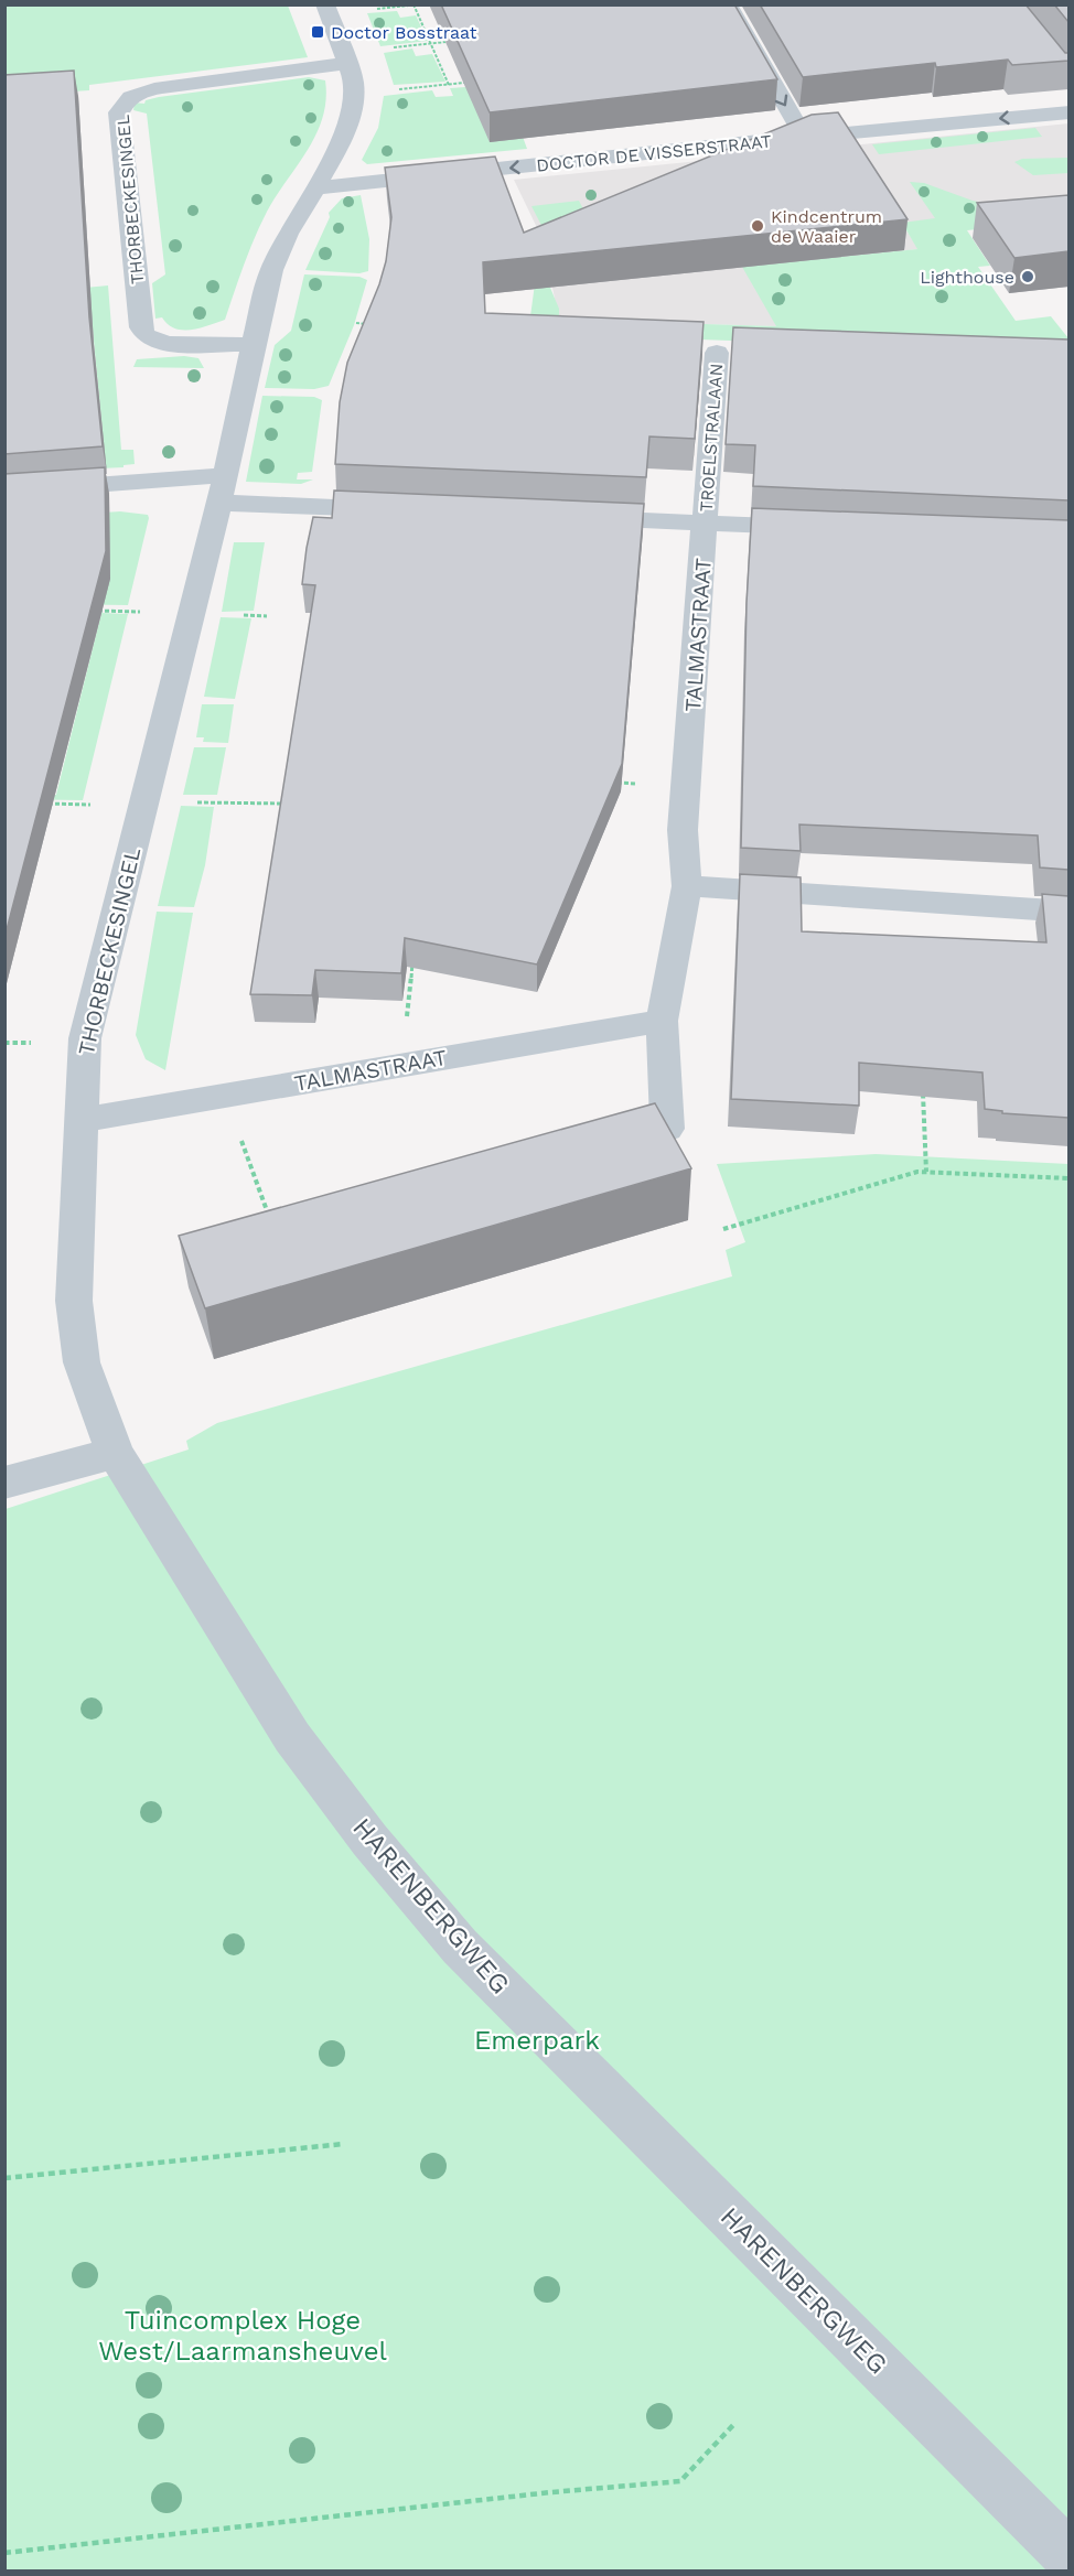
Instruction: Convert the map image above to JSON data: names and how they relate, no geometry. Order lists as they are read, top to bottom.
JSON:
{
  "streets": {
    "street": [
      "DOCTOR DE VISSERSTRAAT",
      "THORBECKESINGEL",
      "TROELSTRALAAN",
      "TALMASTRAAT",
      "HARENBERGWEG"
    ]
  },
  "crossings": [
    ["DOCTOR DE VISSERSTRAAT", "THORBECKESINGEL"],
    ["THORBECKESINGEL", "TALMASTRAAT"],
    ["THORBECKESINGEL", "HARENBERGWEG"],
    ["TROELSTRALAAN", "TALMASTRAAT"]
  ],
  "one_way": ["DOCTOR DE VISSERSTRAAT"],
  "parks": ["Emerpark", "Tuincomplex Hoge West/Laarmansheuvel"],
  "places": {
    "transit": ["Doctor Bosstraat"],
    "other": ["Kindcentrum de Waaier", "Lighthouse"]
  }
}
